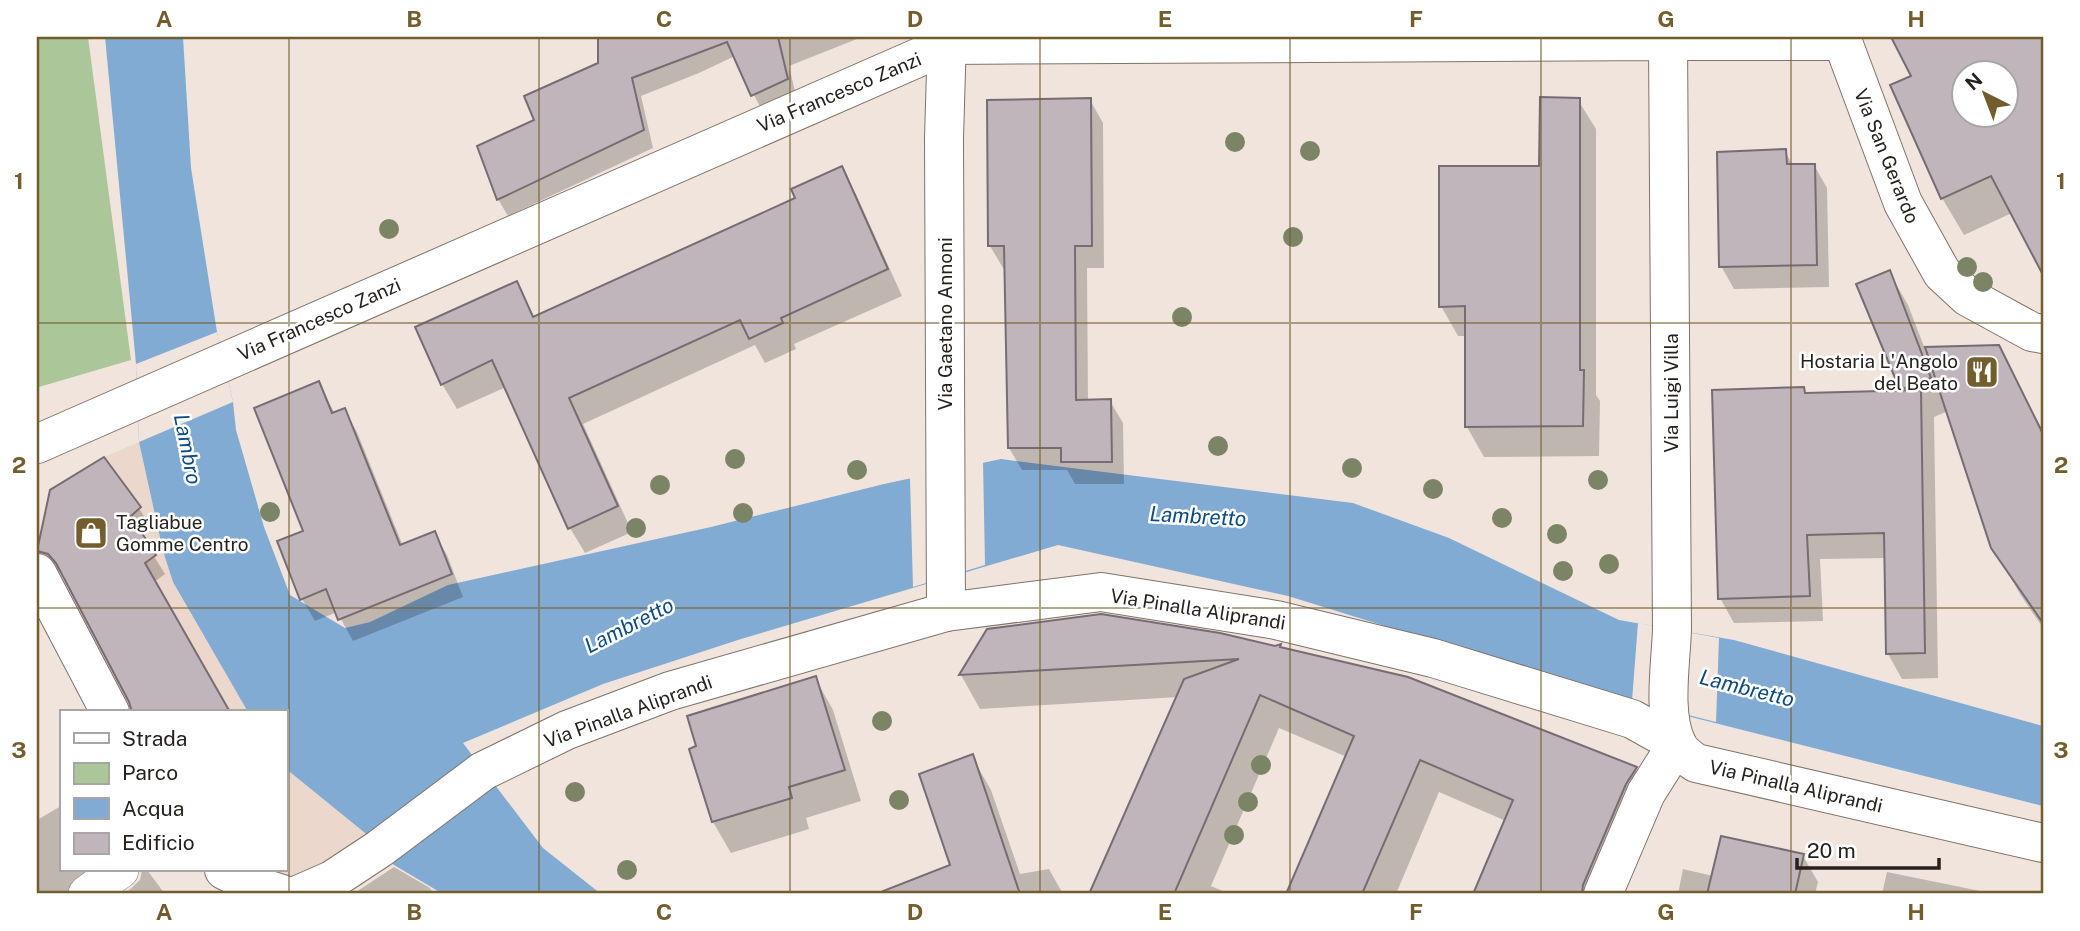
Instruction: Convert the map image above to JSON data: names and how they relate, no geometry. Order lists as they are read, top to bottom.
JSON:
{
  "streets": {
    "street": [
      "Via Francesco Zanzi",
      "Via San Gerardo",
      "Via Gaetano Annoni",
      "Via Luigi Villa",
      "Via Pinalla Aliprandi"
    ]
  },
  "crossings": [
    ["Via Francesco Zanzi", "Via San Gerardo"],
    ["Via Francesco Zanzi", "Via Gaetano Annoni"],
    ["Via Francesco Zanzi", "Via Luigi Villa"],
    ["Via Gaetano Annoni", "Via Pinalla Aliprandi"],
    ["Via Luigi Villa", "Via Pinalla Aliprandi"]
  ],
  "water": ["Lambro", "Lambretto"],
  "places": {
    "restaurant": ["Hostaria L'Angolo del Beato"],
    "shop": ["Tagliabue Gomme Centro"]
  },
  "legend": [
    "Strada",
    "Parco",
    "Acqua",
    "Edificio"
  ],
  "scale_bar": "20 m",
  "north": "top left",
  "grid": {
    "columns": [
      "A",
      "B",
      "C",
      "D",
      "E",
      "F",
      "G",
      "H"
    ],
    "rows": ["1", "2", "3"]
  }
}
